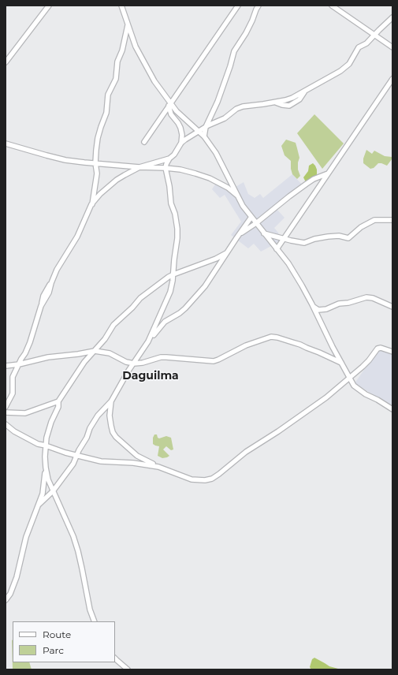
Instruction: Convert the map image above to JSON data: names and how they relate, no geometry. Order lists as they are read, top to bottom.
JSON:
{
  "districts": ["Daguilma"],
  "legend": ["Route", "Parc"]
}
